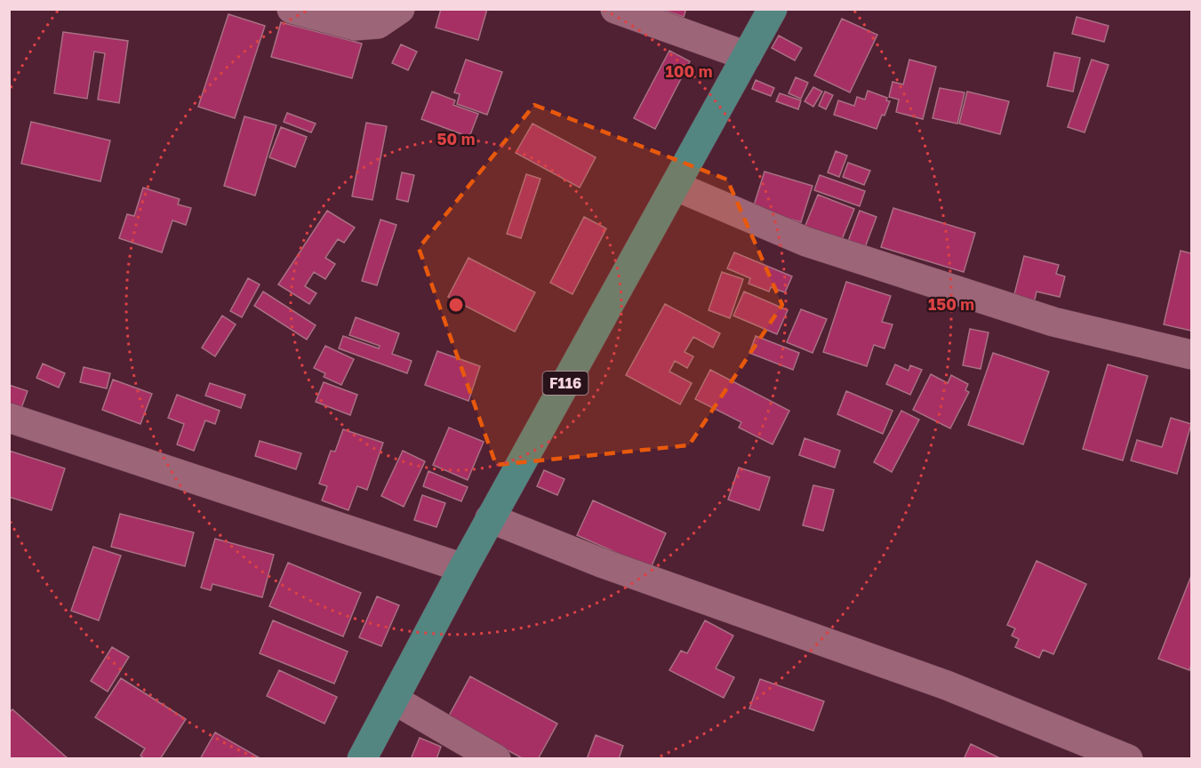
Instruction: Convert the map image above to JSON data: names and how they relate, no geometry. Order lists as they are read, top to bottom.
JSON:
{
  "streets": {
    "main road": ["F116"]
  },
  "rings": ["100 m", "50 m", "150 m"]
}
